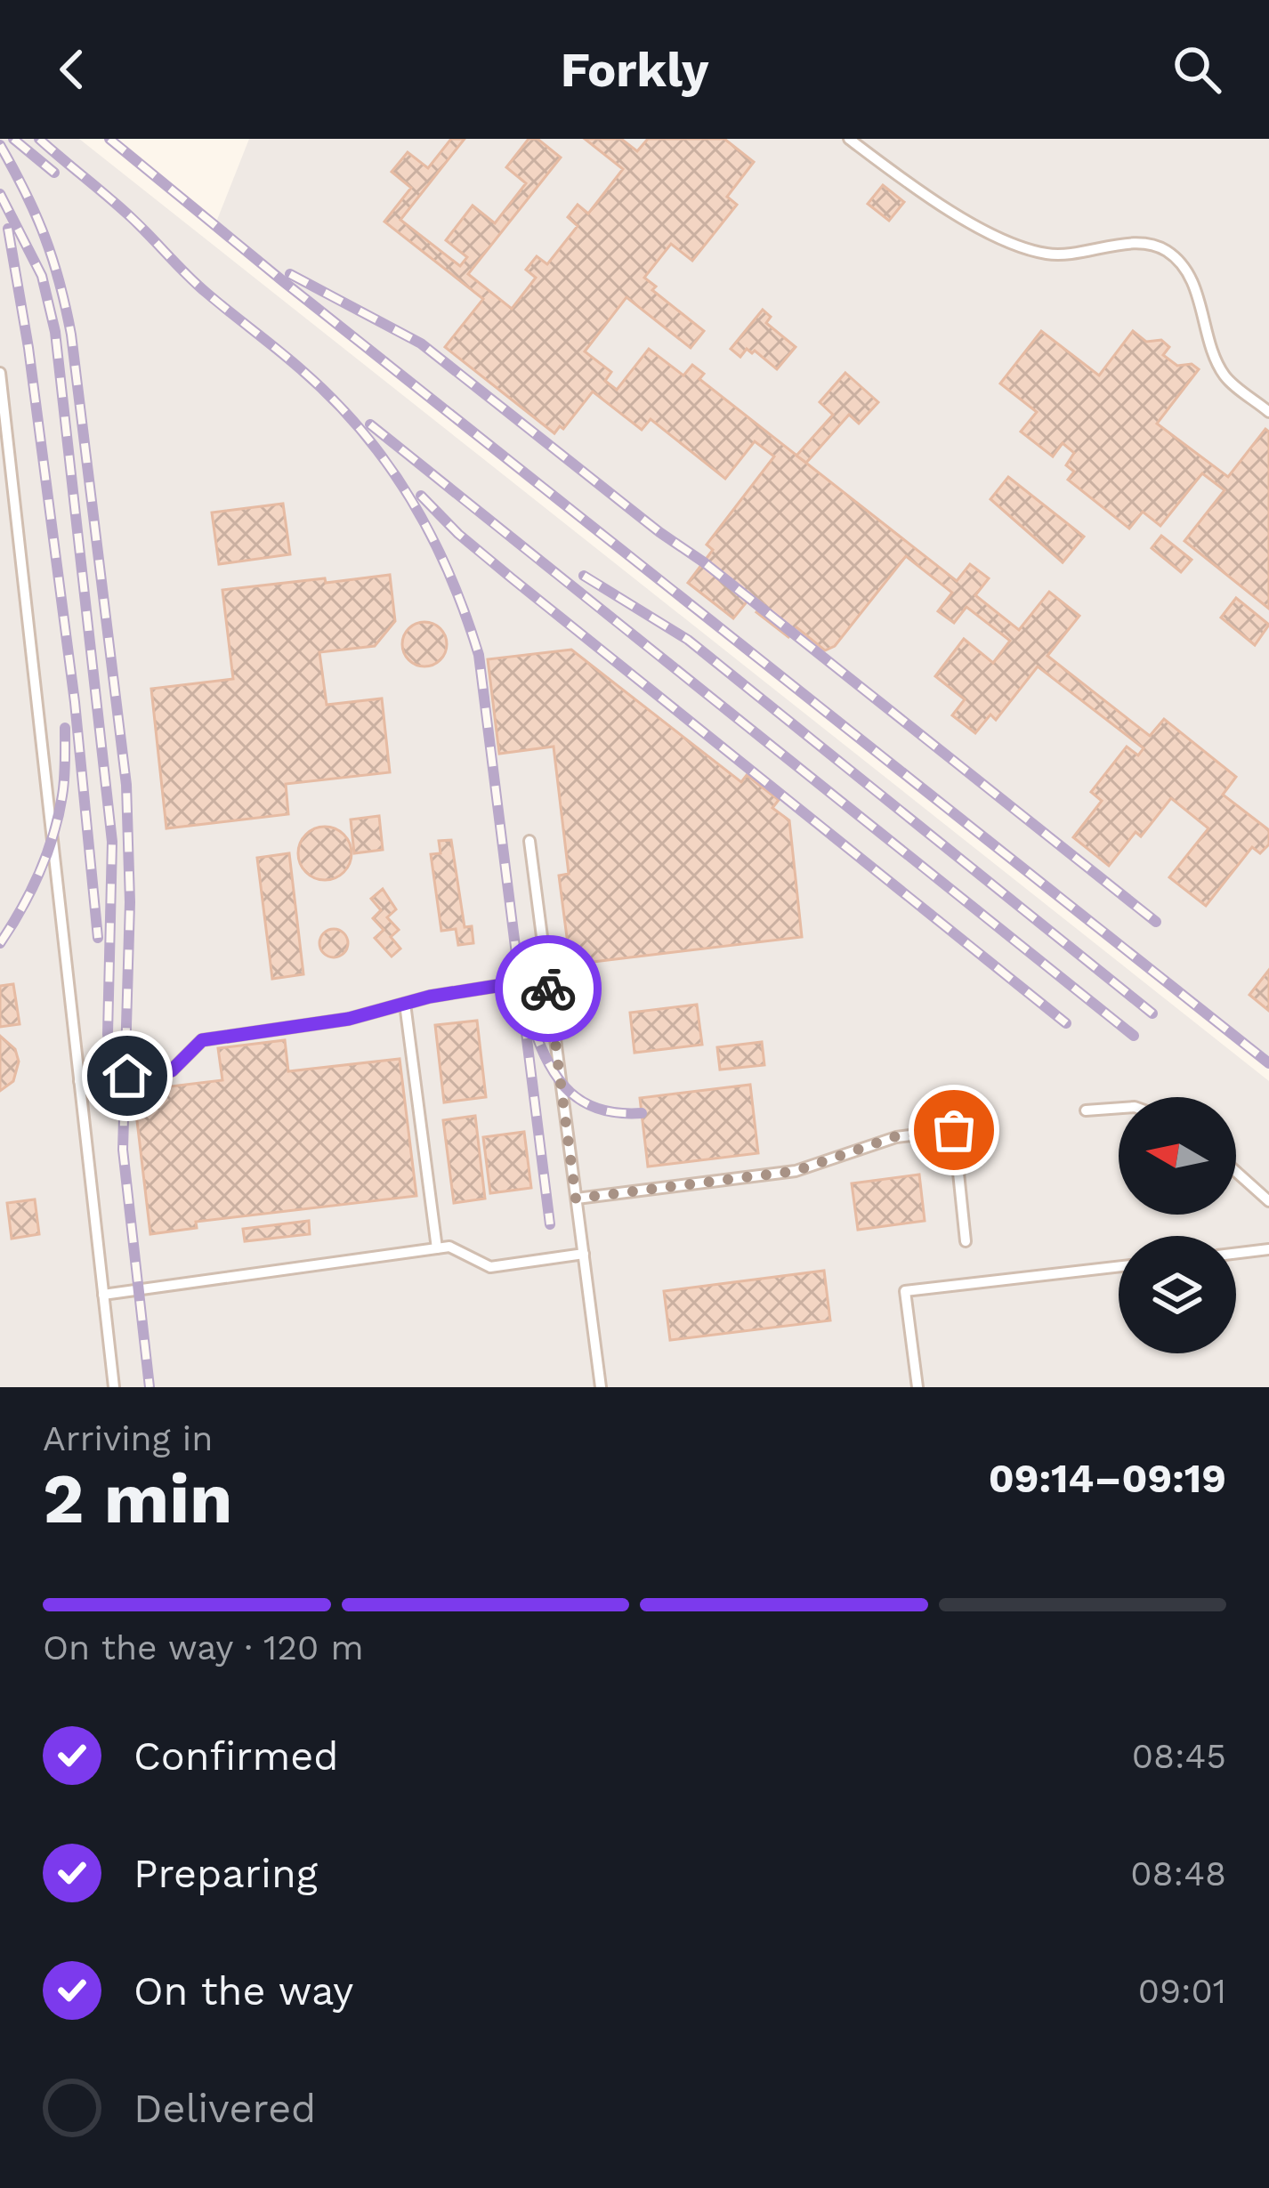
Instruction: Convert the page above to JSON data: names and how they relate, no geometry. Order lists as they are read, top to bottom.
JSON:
{
  "north": "left",
  "page": {
    "header": "Forkly",
    "heading": ["2 min", "Arriving in", "09:14–09:19"],
    "bar": "On the way · 120 m",
    "list": [
      ["Confirmed", "08:45"],
      ["Preparing", "08:48"],
      ["On the way", "09:01"],
      "Delivered"
    ]
  }
}
